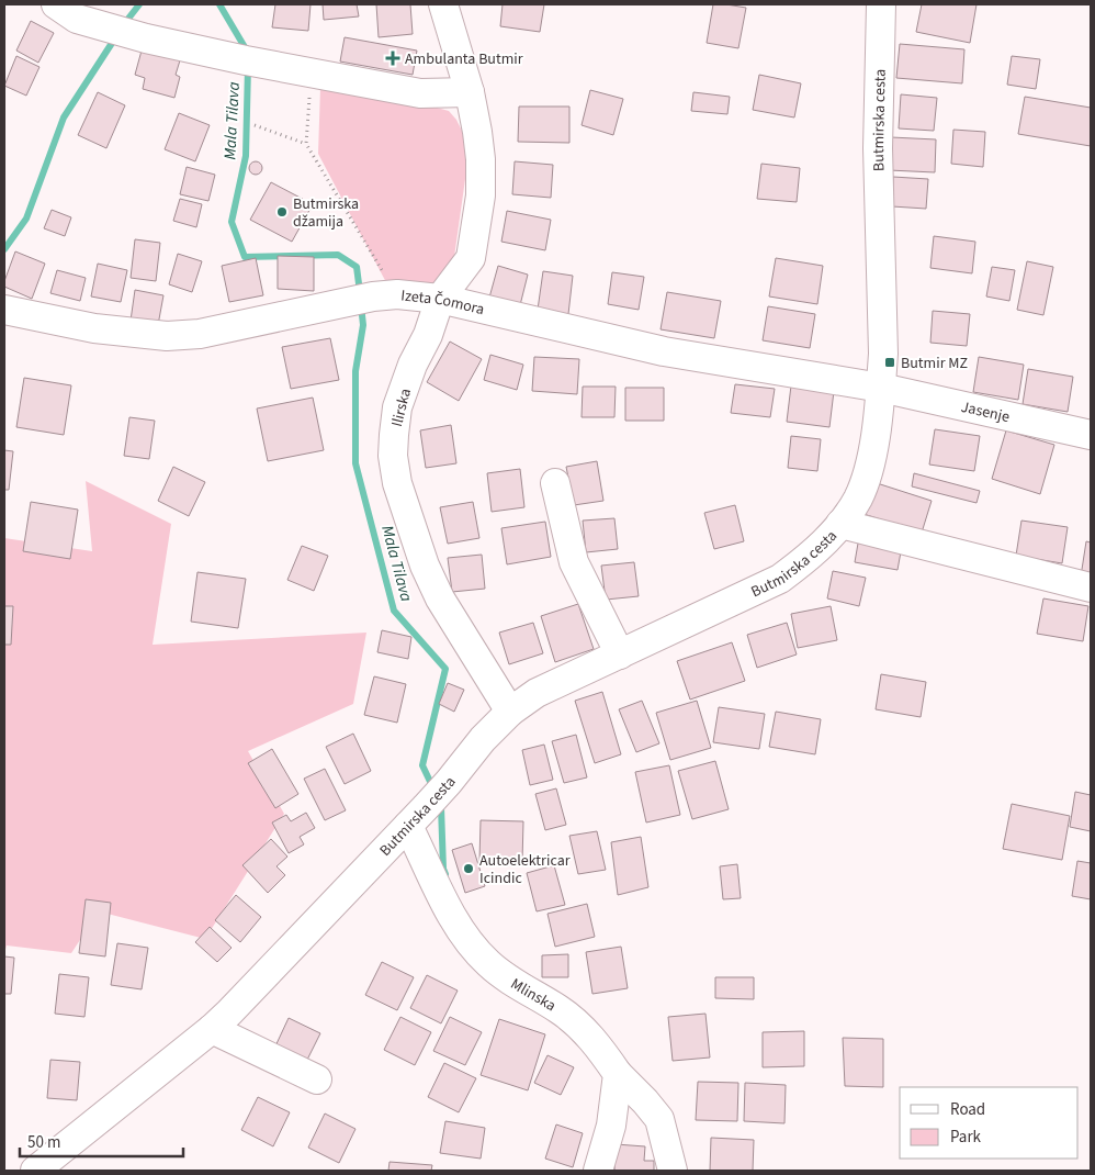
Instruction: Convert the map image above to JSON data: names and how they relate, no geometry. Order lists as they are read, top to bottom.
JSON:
{
  "streets": {
    "street": [
      "Butmirska cesta",
      "Izeta Čomora",
      "Ilirska",
      "Jasenje",
      "Mlinska"
    ]
  },
  "crossings": [
    ["Butmirska cesta", "Izeta Čomora"],
    ["Butmirska cesta", "Ilirska"],
    ["Butmirska cesta", "Jasenje"],
    ["Butmirska cesta", "Mlinska"],
    ["Izeta Čomora", "Ilirska"],
    ["Izeta Čomora", "Jasenje"]
  ],
  "water": ["Mala Tilava"],
  "places": {
    "health": ["Ambulanta Butmir"],
    "other": ["Butmirska džamija", "Autoelektricar Icindic"],
    "transit": ["Butmir MZ"]
  },
  "legend": ["Road", "Park"],
  "scale_bar": "50 m"
}
